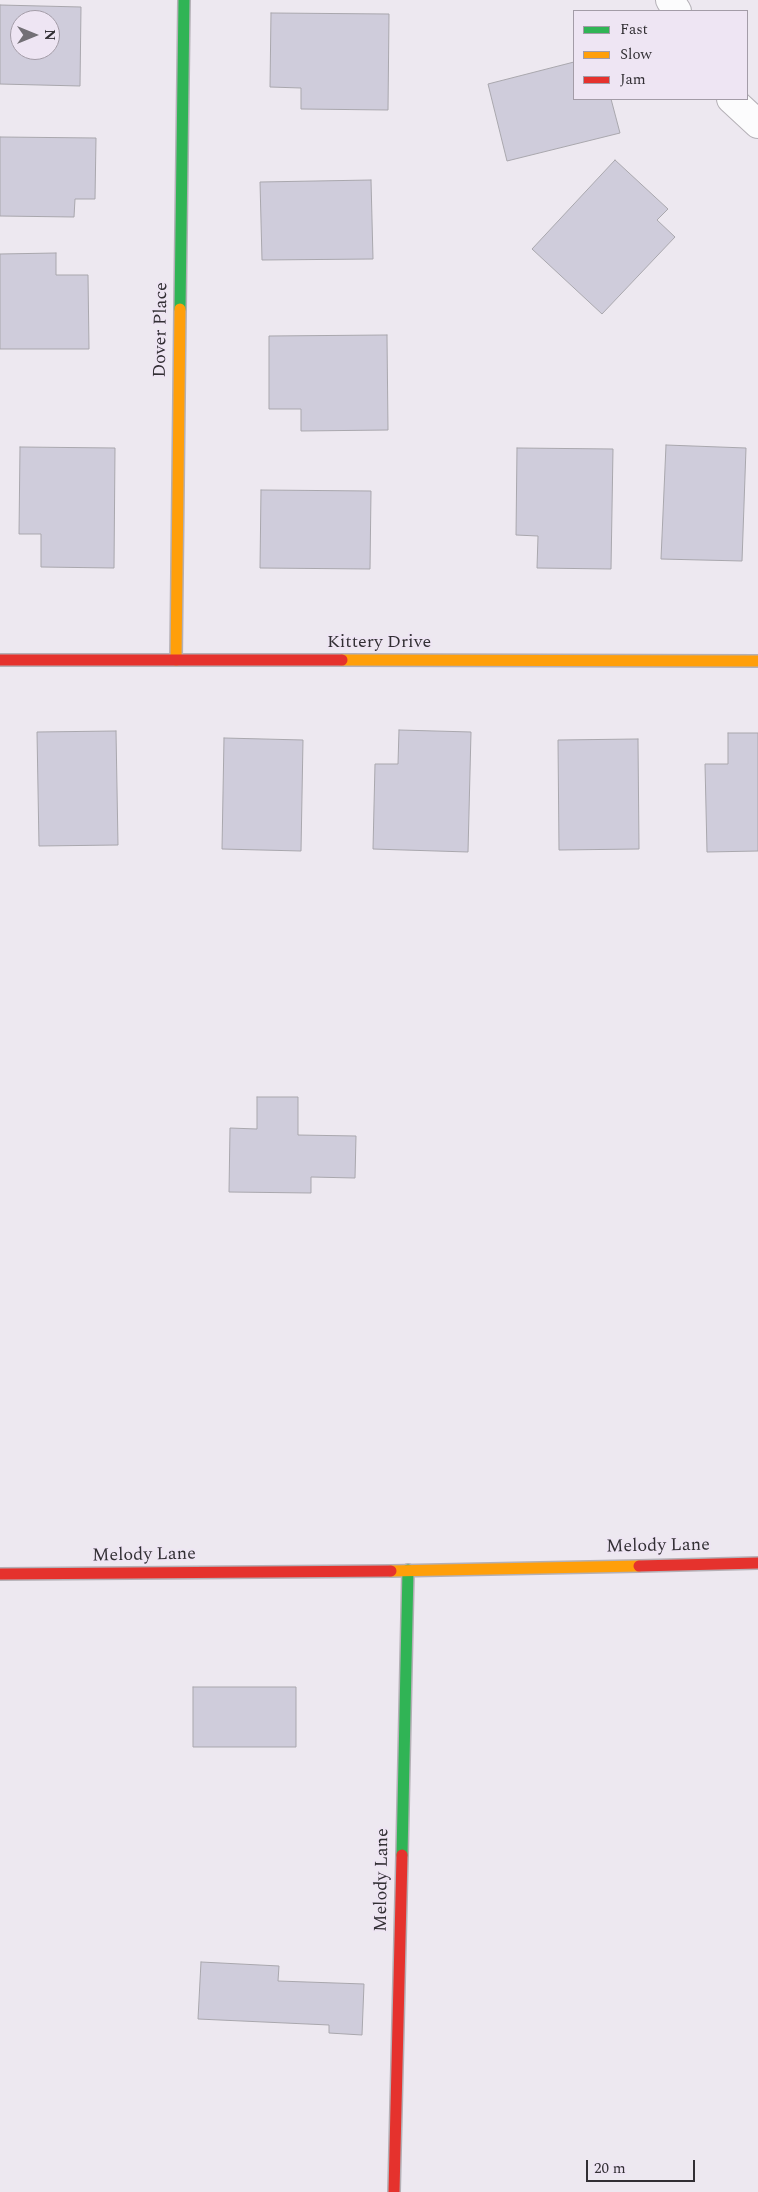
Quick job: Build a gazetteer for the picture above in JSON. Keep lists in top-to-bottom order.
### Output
{
  "streets": {
    "street": ["Dover Place", "Kittery Drive", "Melody Lane"]
  },
  "crossings": [
    ["Dover Place", "Kittery Drive"]
  ],
  "legend": ["Fast", "Slow", "Jam"],
  "scale_bar": "20 m",
  "north": "right"
}
